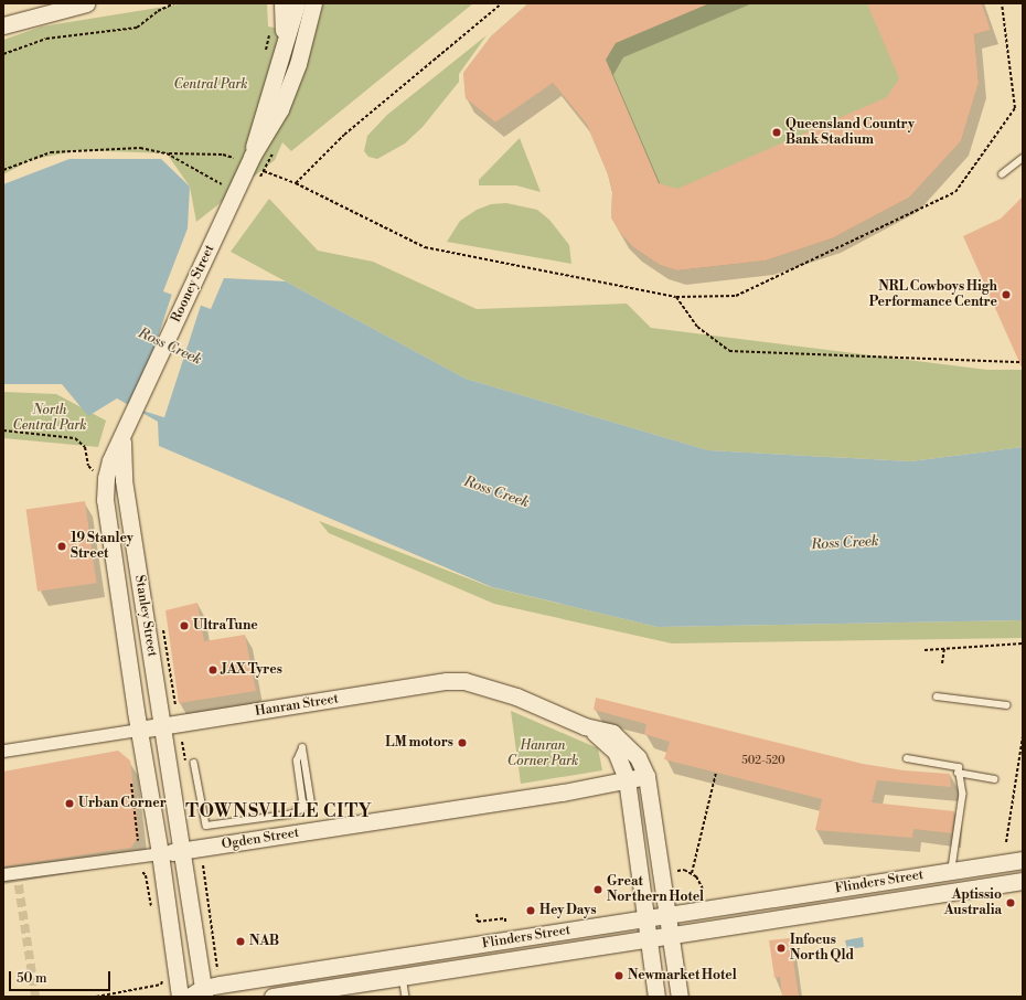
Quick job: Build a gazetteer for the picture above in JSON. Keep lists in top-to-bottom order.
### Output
{
  "streets": {
    "main road": [
      "Rooney Street",
      "Stanley Street",
      "Hanran Street",
      "Ogden Street",
      "Flinders Street"
    ]
  },
  "crossings": [
    ["Rooney Street", "Stanley Street"],
    ["Stanley Street", "Hanran Street"],
    ["Stanley Street", "Ogden Street"],
    ["Stanley Street", "Flinders Street"],
    ["Hanran Street", "Ogden Street"],
    ["Hanran Street", "Flinders Street"]
  ],
  "districts": ["TOWNSVILLE CITY"],
  "water": ["Ross Creek"],
  "parks": ["Central Park", "North Central Park", "Hanran Corner Park"],
  "places": [
    "Queensland Country Bank Stadium",
    "NRL Cowboys High Performance Centre",
    "19 Stanley Street",
    "UltraTune",
    "JAX Tyres",
    "LM motors",
    "Urban Corner",
    "Great Northern Hotel",
    "Aptissio Australia",
    "Hey Days",
    "NAB",
    "Infocus North Qld",
    "Newmarket Hotel"
  ],
  "house_numbers": ["502-520"],
  "scale_bar": "50 m"
}
